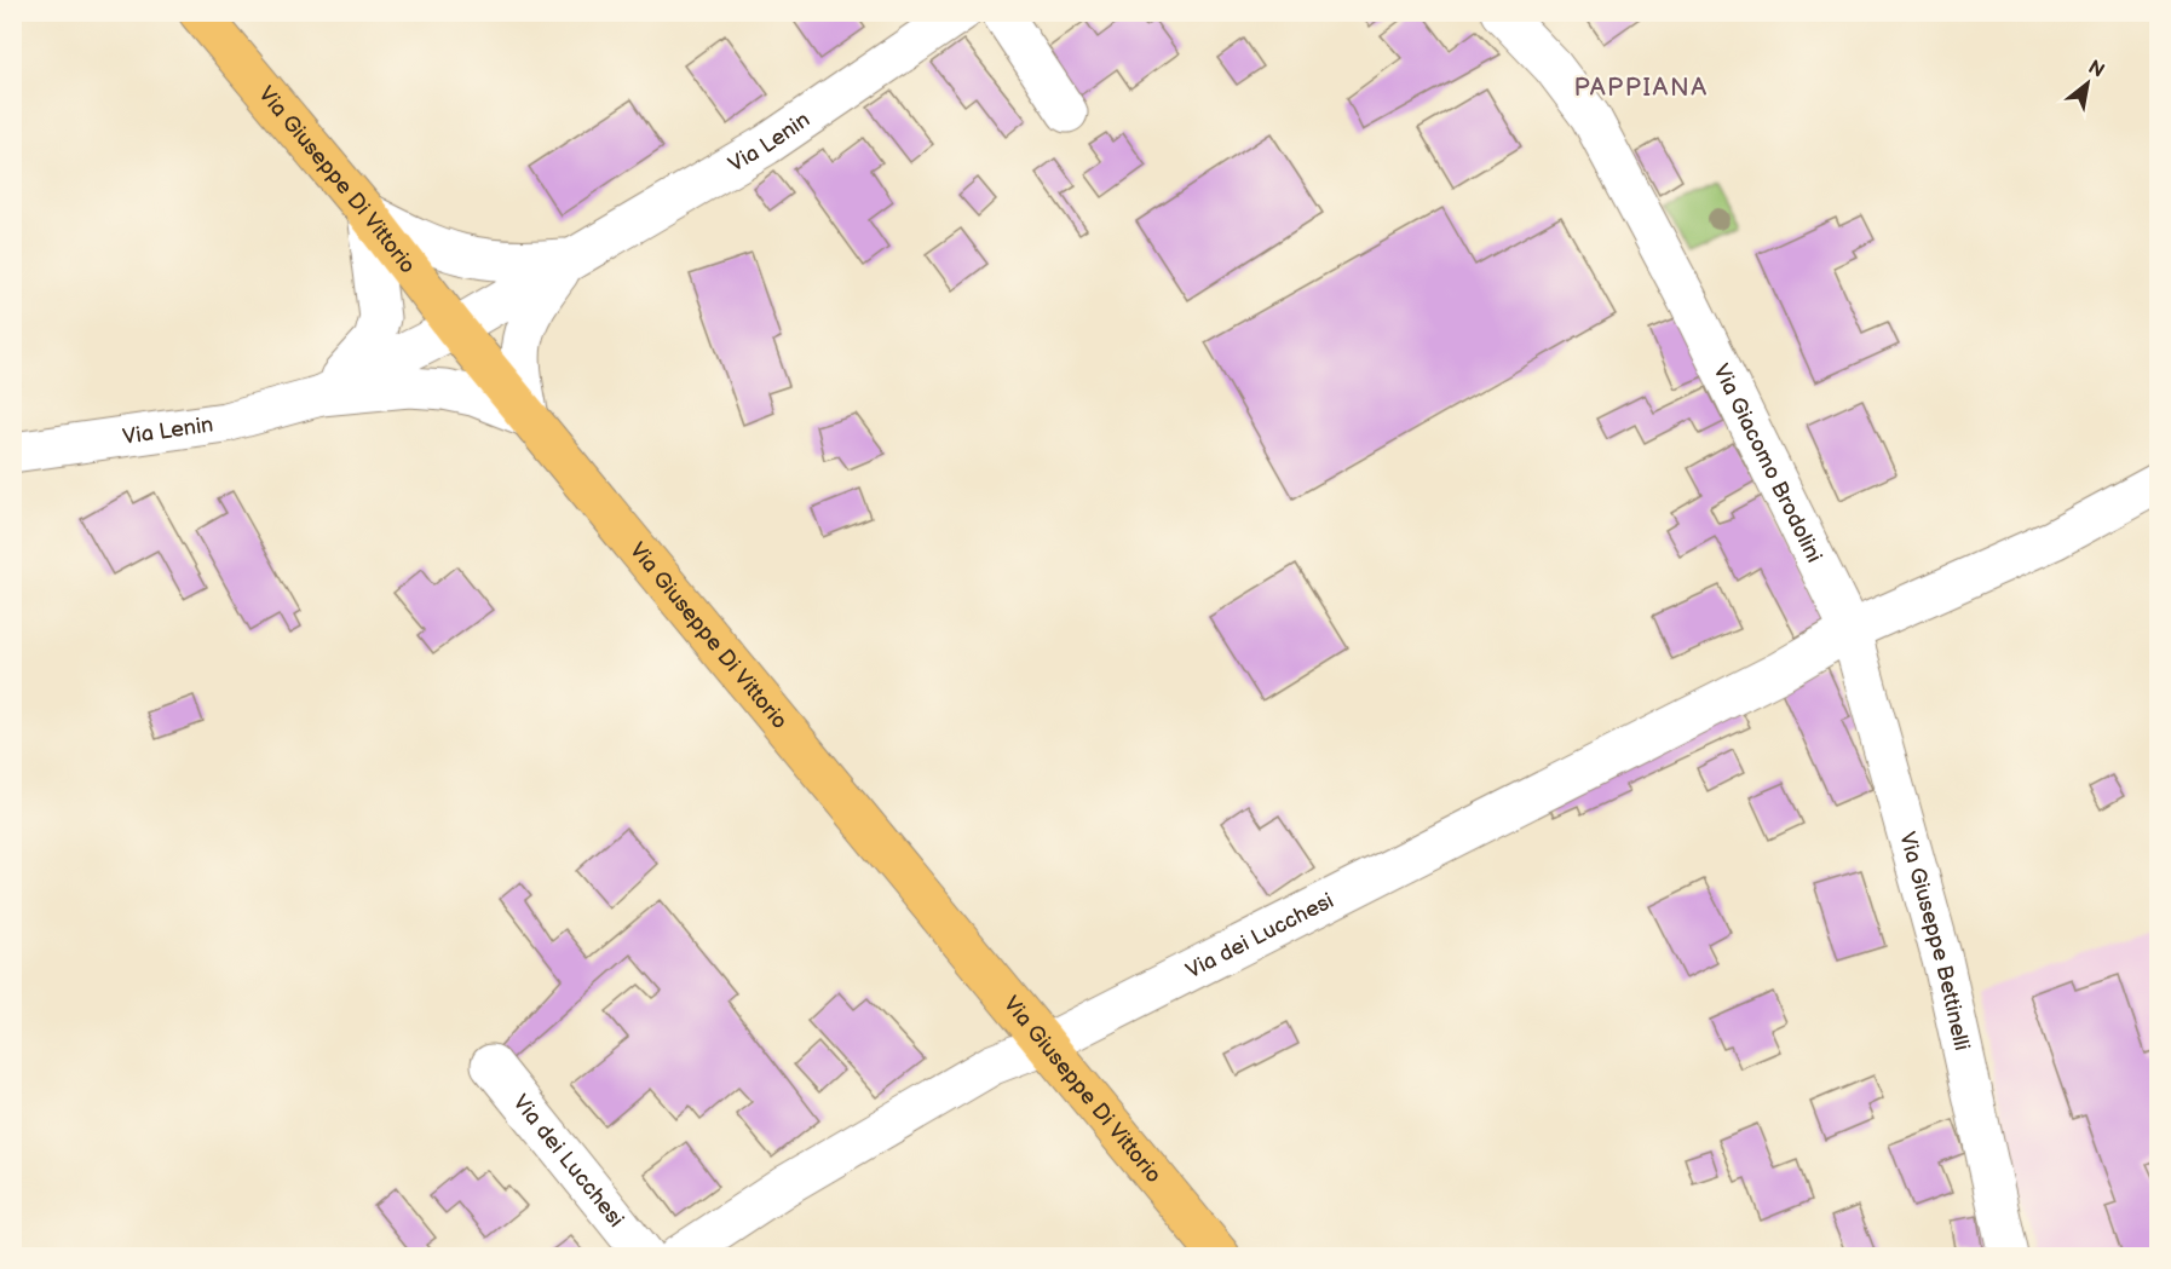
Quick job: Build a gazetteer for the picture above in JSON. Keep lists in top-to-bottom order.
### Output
{
  "streets": {
    "main road": ["Via Giuseppe Di Vittorio"],
    "street": [
      "Via Lenin",
      "Via Giacomo Brodolini",
      "Via dei Lucchesi",
      "Via Giuseppe Bettinelli"
    ]
  },
  "crossings": [
    ["Via Lenin", "Via Giuseppe Di Vittorio"],
    ["Via Giuseppe Di Vittorio", "Via dei Lucchesi"],
    ["Via Giacomo Brodolini", "Via dei Lucchesi"],
    ["Via Giacomo Brodolini", "Via Giuseppe Bettinelli"],
    ["Via dei Lucchesi", "Via Giuseppe Bettinelli"]
  ],
  "districts": ["PAPPIANA"],
  "north": "top right"
}
